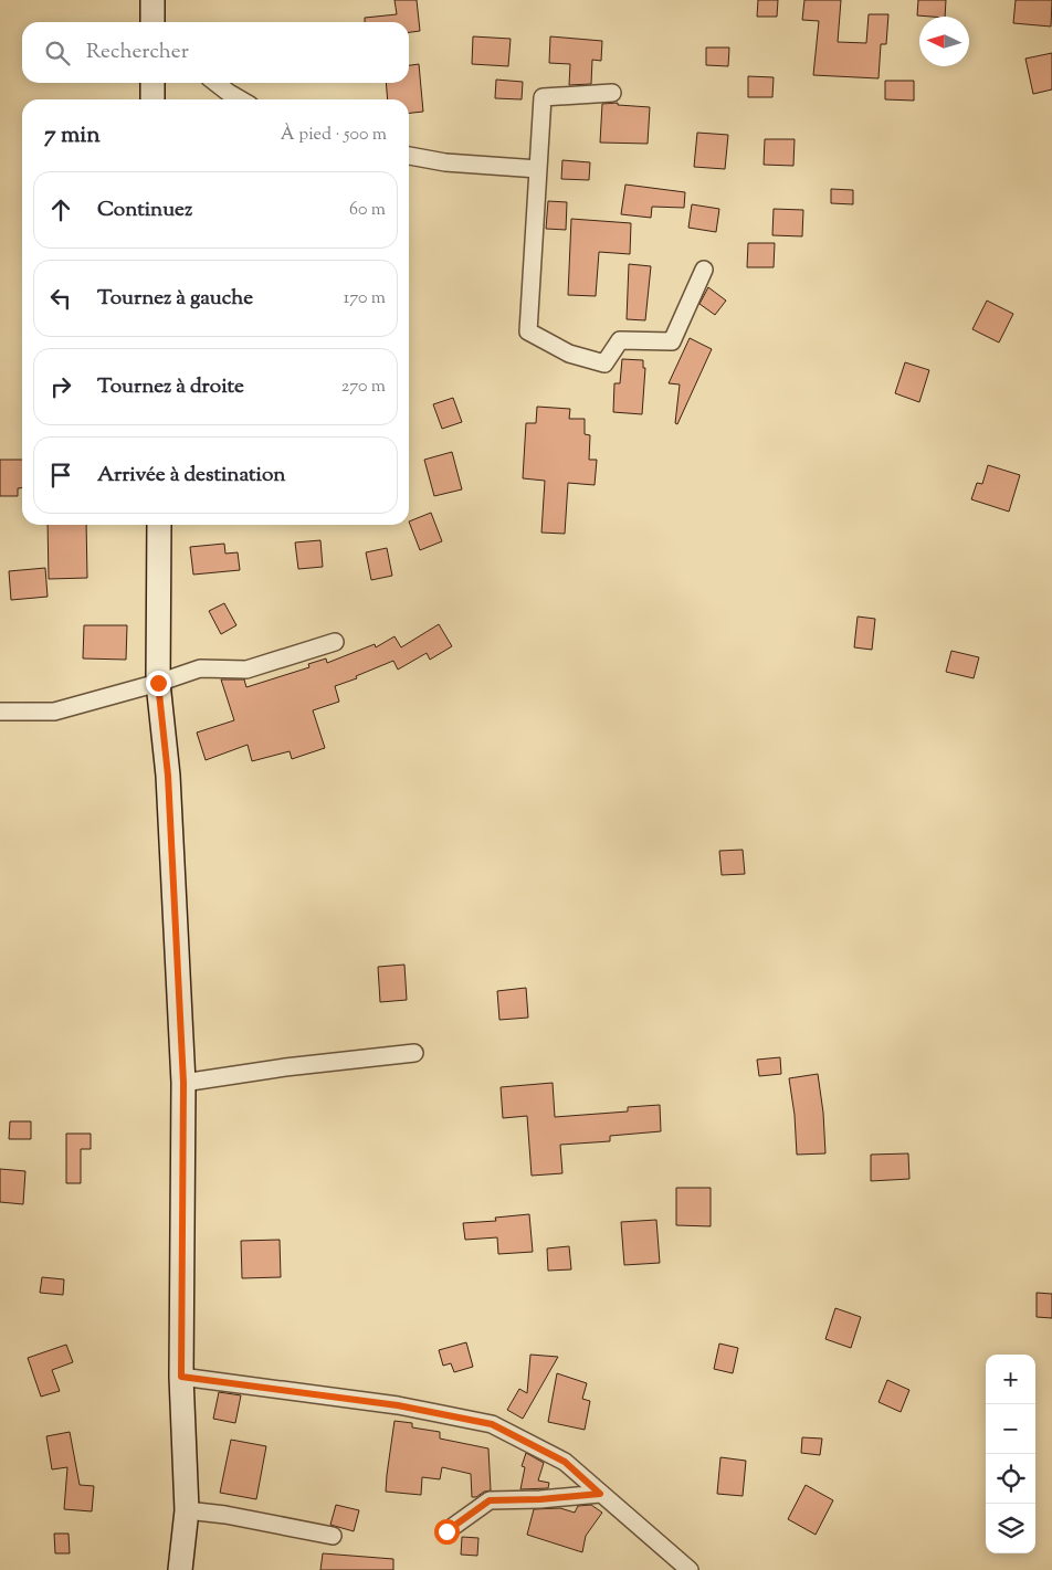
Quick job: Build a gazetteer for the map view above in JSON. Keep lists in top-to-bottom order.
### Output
{
  "north": "left",
  "page": {
    "search": "Rechercher",
    "heading": ["7 min", "À pied · 500 m"],
    "list": [
      ["Continuez", "60 m"],
      ["Tournez à gauche", "170 m"],
      ["Tournez à droite", "270 m"],
      "Arrivée à destination"
    ],
    "map_buttons": ["+", "−"]
  }
}
